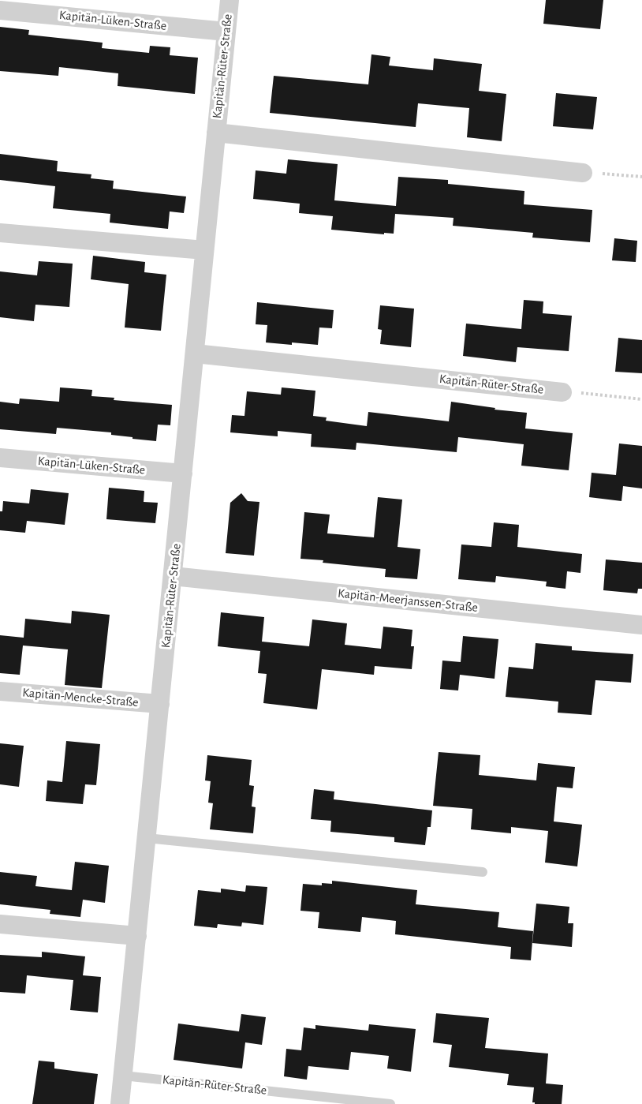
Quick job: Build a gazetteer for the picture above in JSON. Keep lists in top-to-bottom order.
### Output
{
  "streets": {
    "street": [
      "Kapitän-Lüken-Straße",
      "Kapitän-Rüter-Straße",
      "Kapitän-Meerjanssen-Straße",
      "Kapitän-Mencke-Straße"
    ]
  },
  "crossings": [
    ["Kapitän-Lüken-Straße", "Kapitän-Rüter-Straße"],
    ["Kapitän-Rüter-Straße", "Kapitän-Meerjanssen-Straße"],
    ["Kapitän-Rüter-Straße", "Kapitän-Mencke-Straße"]
  ]
}
